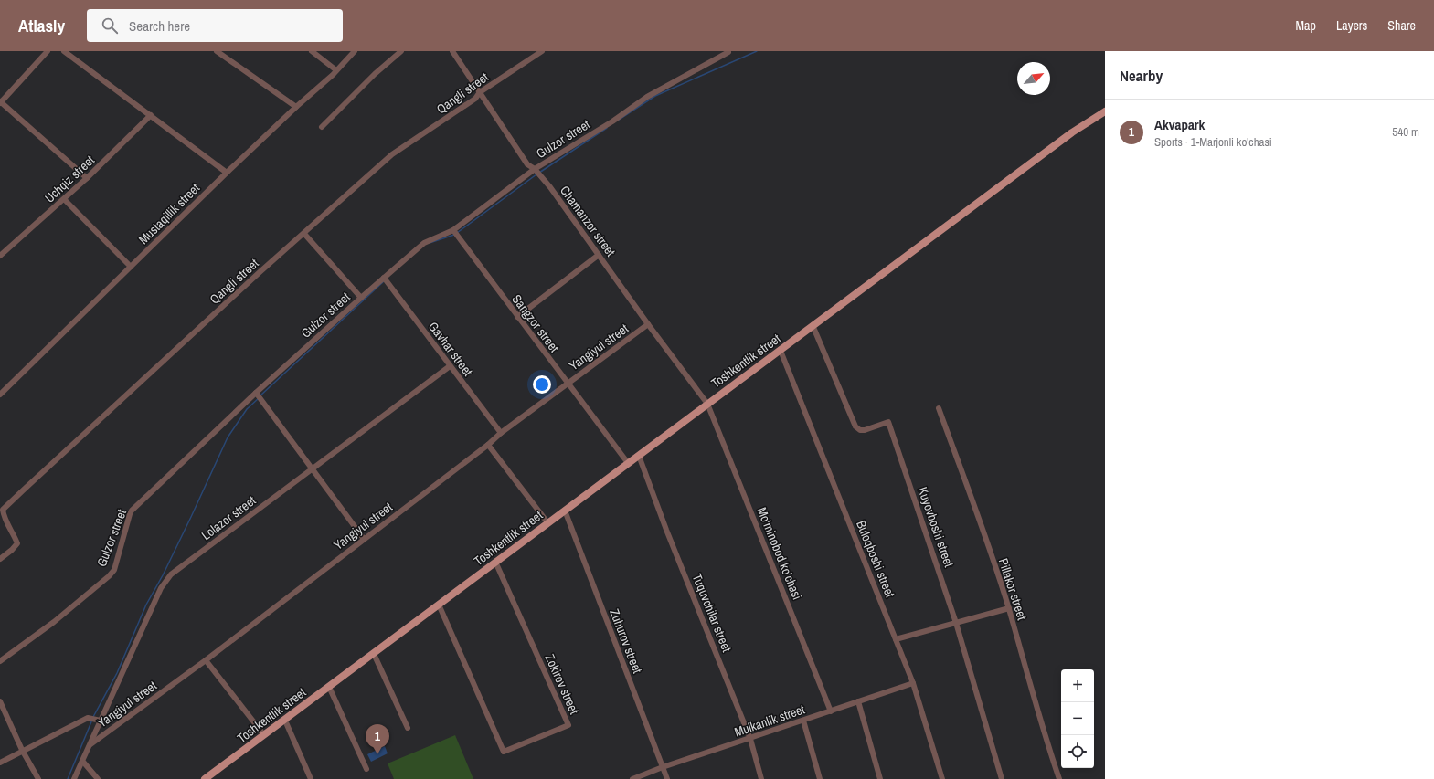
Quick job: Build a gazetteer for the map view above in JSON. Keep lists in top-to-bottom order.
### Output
{
  "streets": {
    "main road": ["Toshkentlik street"],
    "street": [
      "Qangli street",
      "Gulzor street",
      "Uchqiz street",
      "Mustaqillik street",
      "Chamanzor street",
      "Sangzor street",
      "Yangiyul street",
      "Gavhar street",
      "Lolazor street",
      "Kuyovboshi street",
      "Mo'minobod ko'chasi",
      "Buloqboshi street",
      "Pillakor street",
      "Tuquvchilar street",
      "Zuhurov street",
      "Zokirov street",
      "Mulkanlik street"
    ]
  },
  "crossings": [
    ["Qangli street", "Chamanzor street"],
    ["Gulzor street", "Chamanzor street"],
    ["Gulzor street", "Sangzor street"],
    ["Gulzor street", "Gavhar street"],
    ["Chamanzor street", "Yangiyul street"],
    ["Chamanzor street", "Toshkentlik street"],
    ["Chamanzor street", "Mo'minobod ko'chasi"],
    ["Sangzor street", "Yangiyul street"],
    ["Sangzor street", "Toshkentlik street"],
    ["Yangiyul street", "Gavhar street"],
    ["Yangiyul street", "Lolazor street"],
    ["Gavhar street", "Lolazor street"],
    ["Toshkentlik street", "Kuyovboshi street"],
    ["Toshkentlik street", "Mo'minobod ko'chasi"],
    ["Toshkentlik street", "Buloqboshi street"],
    ["Toshkentlik street", "Tuquvchilar street"],
    ["Toshkentlik street", "Zuhurov street"],
    ["Toshkentlik street", "Zokirov street"],
    ["Mo'minobod ko'chasi", "Mulkanlik street"],
    ["Buloqboshi street", "Mulkanlik street"],
    ["Tuquvchilar street", "Mulkanlik street"],
    ["Zuhurov street", "Mulkanlik street"]
  ],
  "north": "top right",
  "page": {
    "header": "Atlasly",
    "search": "Search here",
    "nav": ["Map", "Layers", "Share"],
    "heading": "Nearby",
    "list": [
      {
        "mark": "1",
        "name": "Akvapark",
        "note": "Sports · 1-Marjonli ko'chasi",
        "value": "540 m"
      }
    ],
    "map_buttons": ["+", "−"],
    "pins": "1"
  }
}
